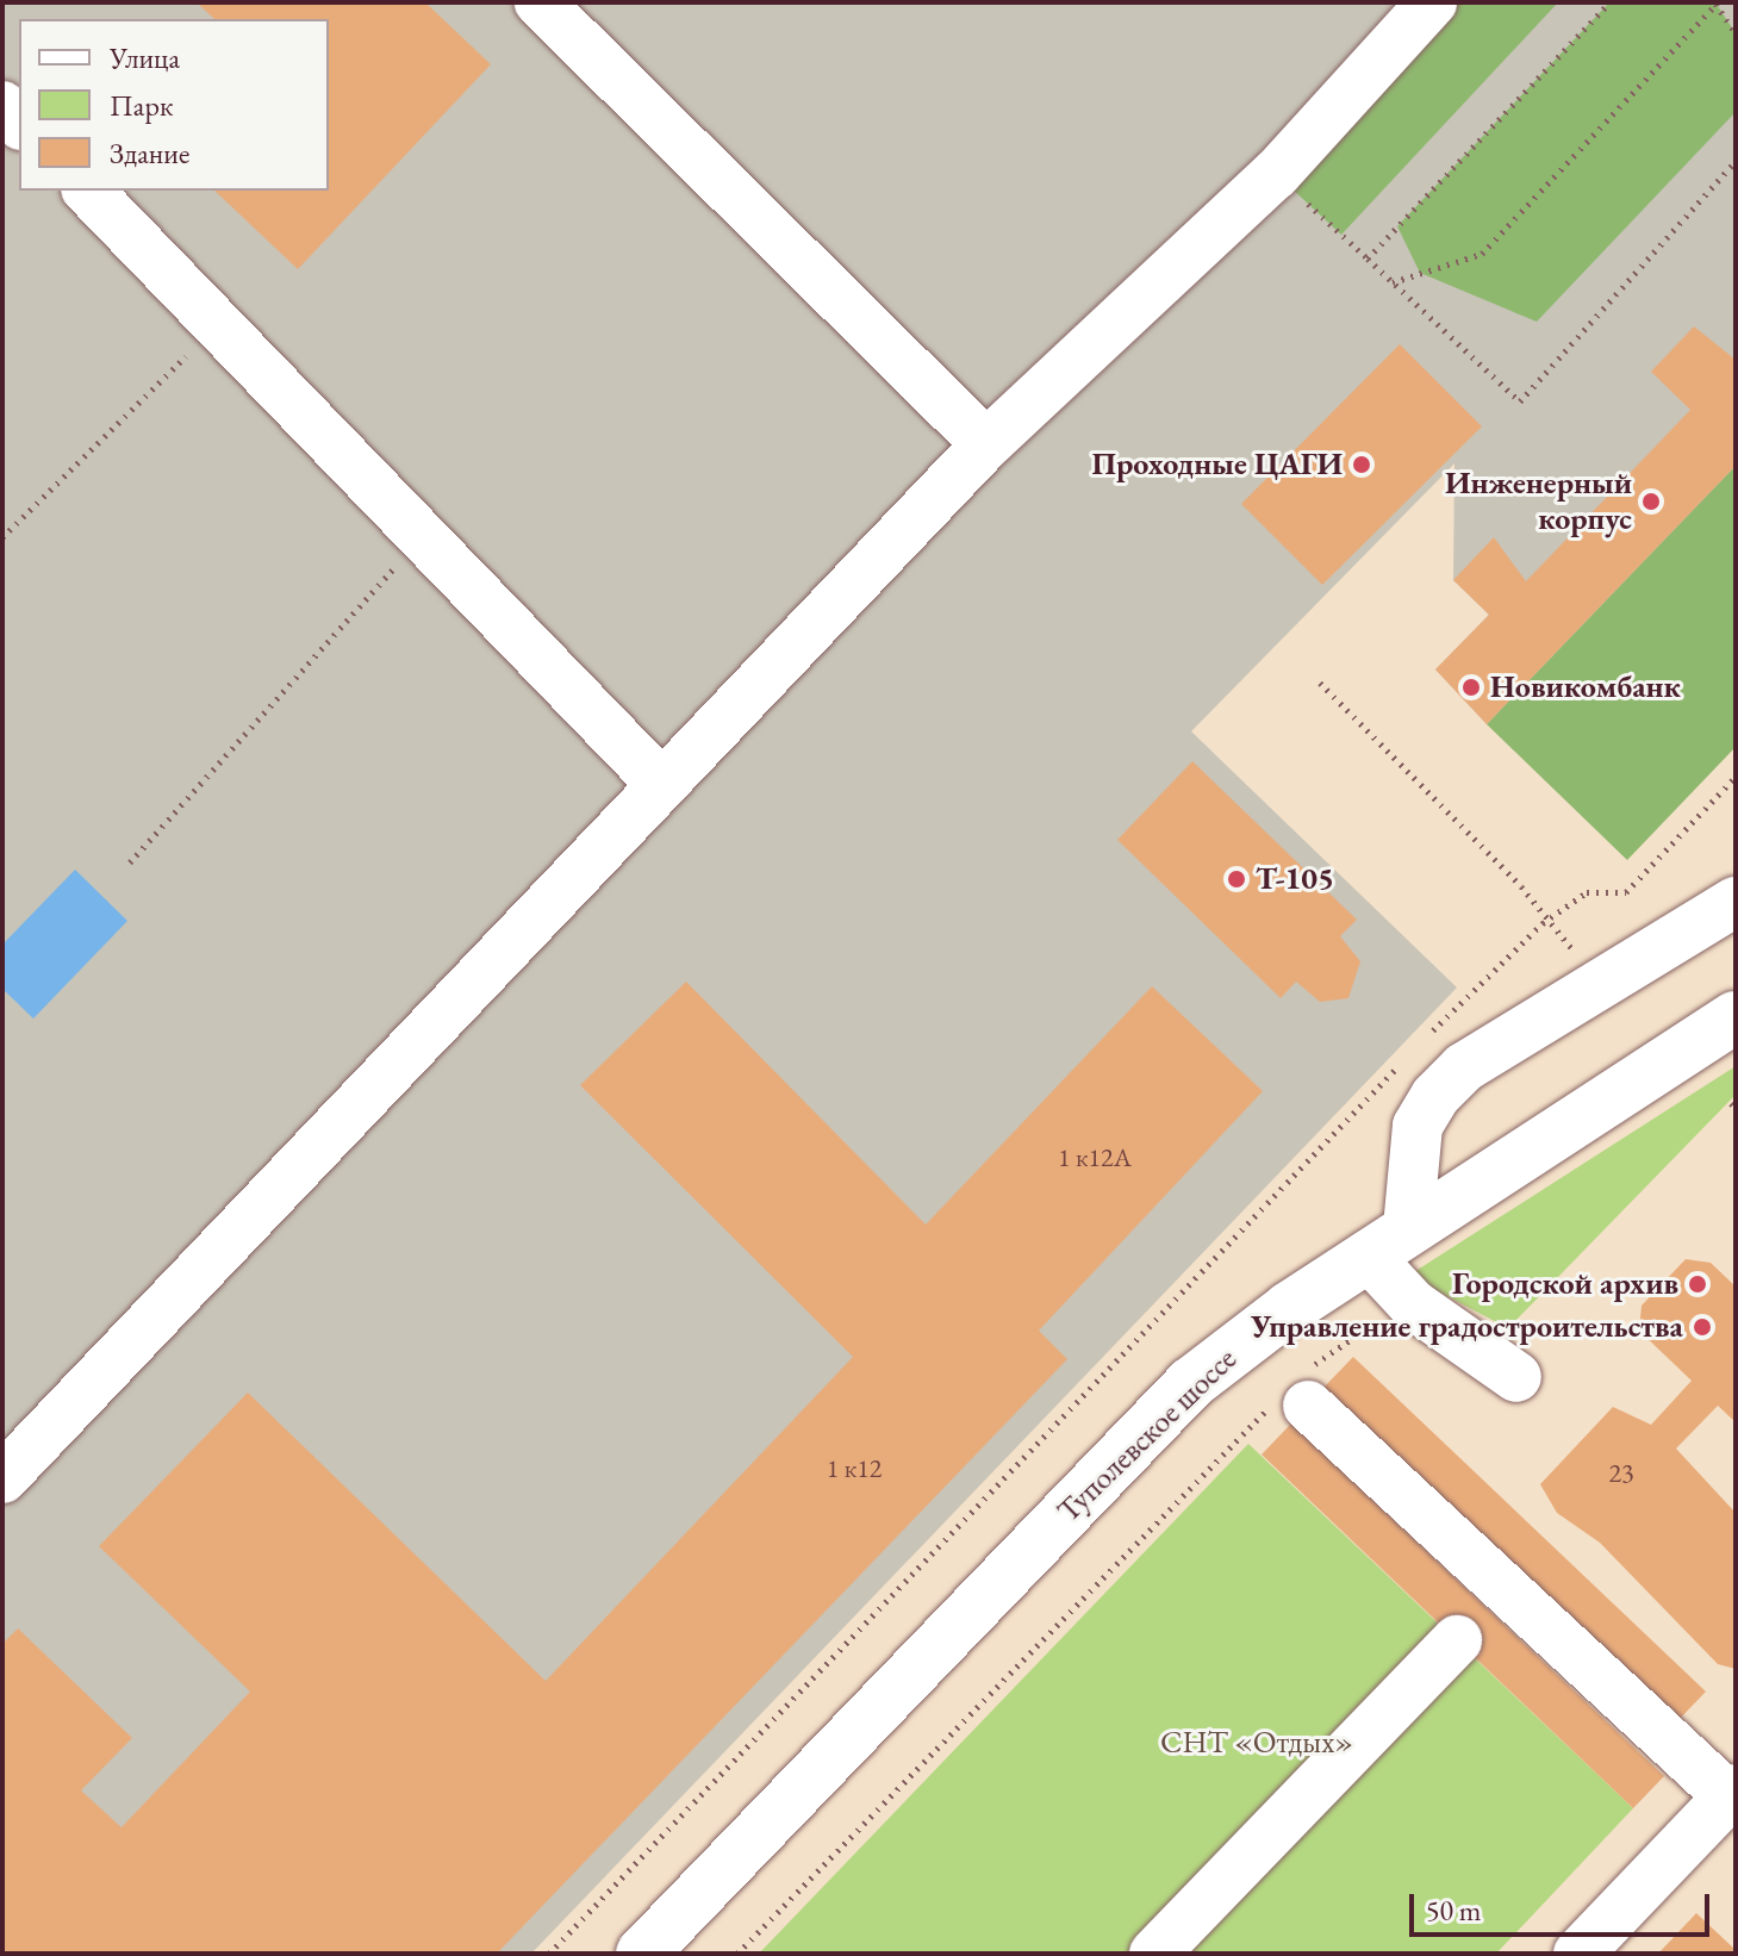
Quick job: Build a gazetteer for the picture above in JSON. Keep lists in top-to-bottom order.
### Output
{
  "streets": {
    "main road": ["Туполевское шоссе"]
  },
  "parks": ["СНТ «Отдых»"],
  "places": [
    "Проходные ЦАГИ",
    "Инженерный корпус",
    "Новикомбанк",
    "Т-105",
    "Городской архив",
    "Управление градостроительства"
  ],
  "house_numbers": ["1 к12А", "1 к12", "23"],
  "legend": ["Улица", "Парк", "Здание"],
  "scale_bar": "50 m"
}
